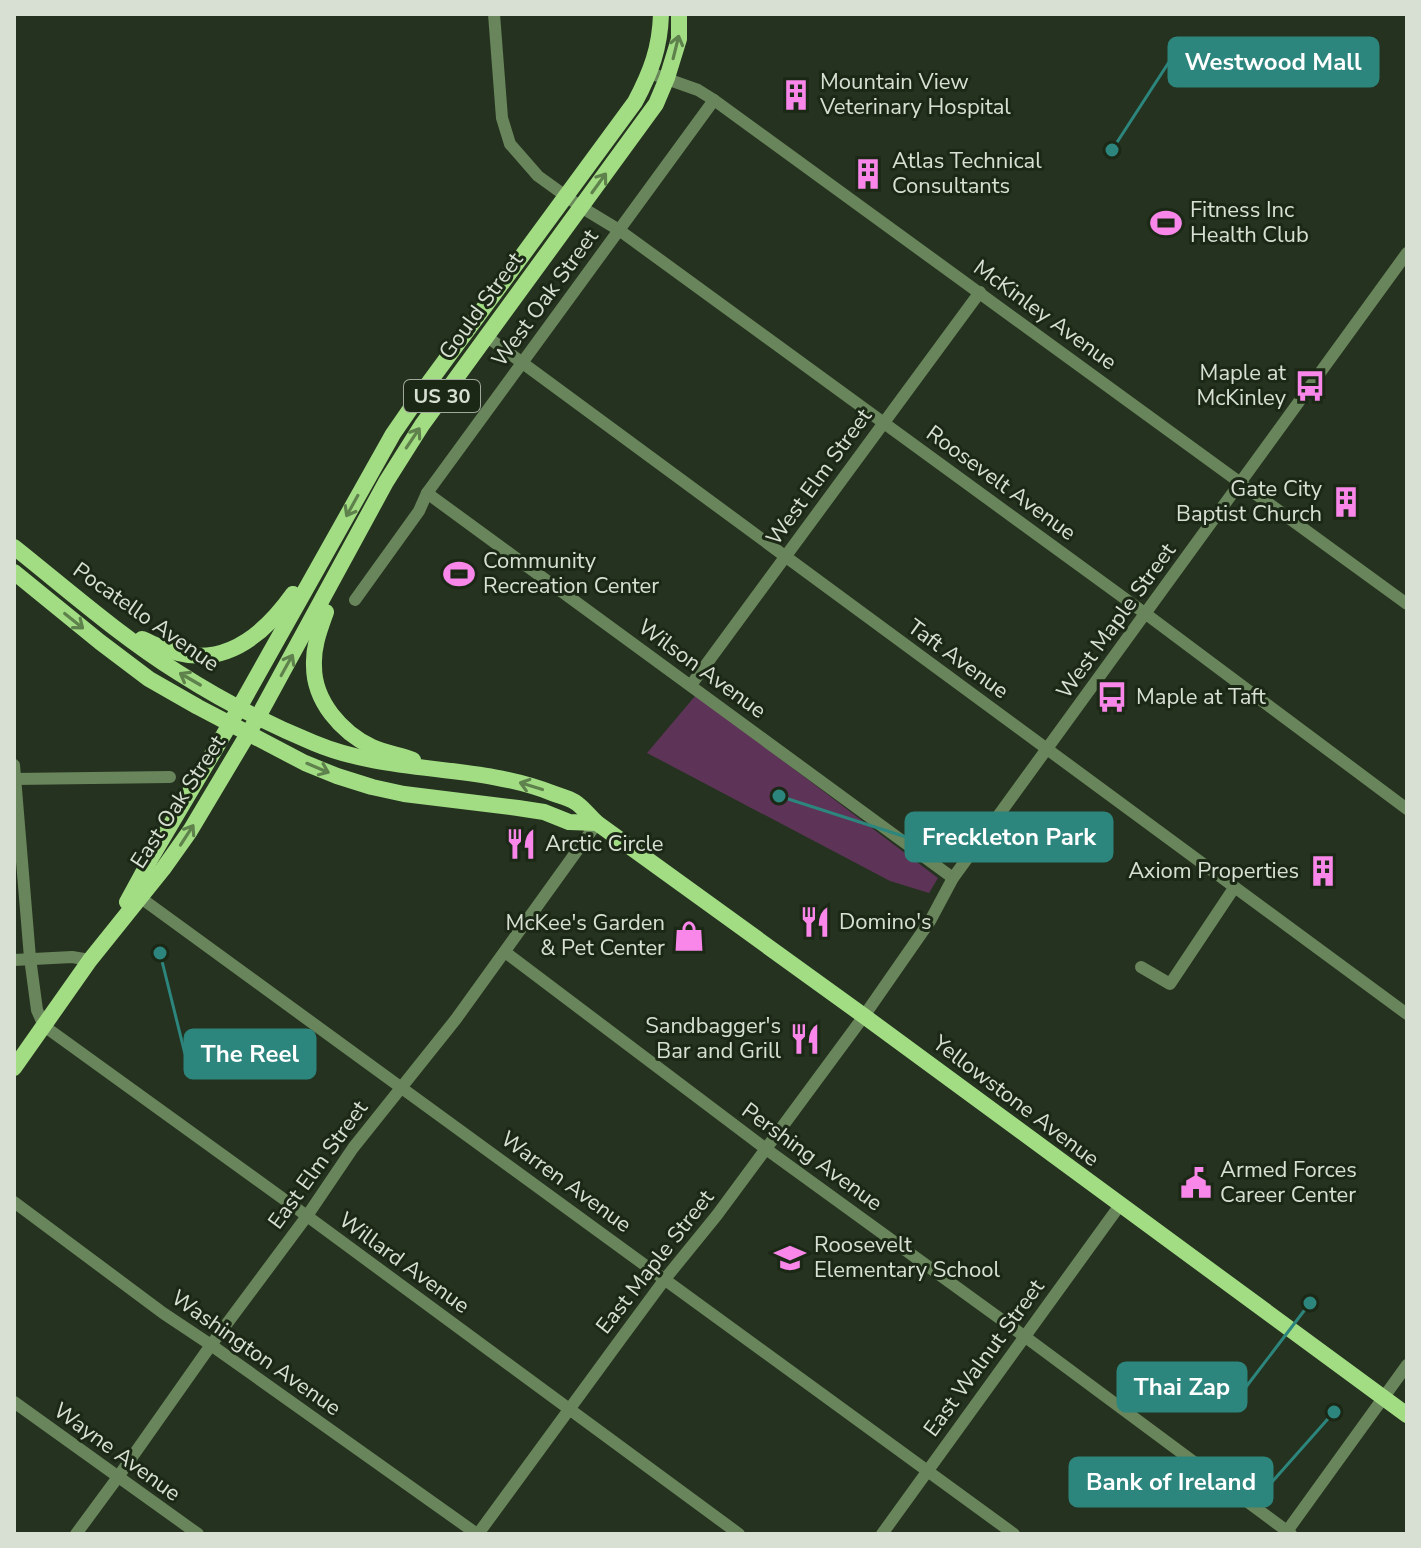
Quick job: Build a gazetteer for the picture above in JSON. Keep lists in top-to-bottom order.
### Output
{
  "streets": {
    "main road": [
      "Gould Street",
      "US 30",
      "Pocatello Avenue",
      "East Oak Street",
      "Yellowstone Avenue"
    ],
    "street": [
      "West Oak Street",
      "McKinley Avenue",
      "West Elm Street",
      "Roosevelt Avenue",
      "West Maple Street",
      "Taft Avenue",
      "Wilson Avenue",
      "Pershing Avenue",
      "East Elm Street",
      "Warren Avenue",
      "East Maple Street",
      "Willard Avenue",
      "Washington Avenue",
      "East Walnut Street",
      "Wayne Avenue"
    ]
  },
  "crossings": [
    ["West Oak Street", "McKinley Avenue"],
    ["West Oak Street", "Roosevelt Avenue"],
    ["West Oak Street", "Taft Avenue"],
    ["West Oak Street", "Wilson Avenue"],
    ["Gould Street", "McKinley Avenue"],
    ["Gould Street", "US 30"],
    ["Gould Street", "Roosevelt Avenue"],
    ["Gould Street", "Pocatello Avenue"],
    ["Gould Street", "Taft Avenue"],
    ["Gould Street", "East Oak Street"],
    ["Gould Street", "Yellowstone Avenue"],
    ["McKinley Avenue", "US 30"],
    ["McKinley Avenue", "West Elm Street"],
    ["McKinley Avenue", "West Maple Street"],
    ["US 30", "Pocatello Avenue"],
    ["West Elm Street", "Roosevelt Avenue"],
    ["West Elm Street", "Taft Avenue"],
    ["West Elm Street", "Wilson Avenue"],
    ["Roosevelt Avenue", "West Maple Street"],
    ["Pocatello Avenue", "East Oak Street"],
    ["Pocatello Avenue", "Yellowstone Avenue"],
    ["West Maple Street", "Taft Avenue"],
    ["West Maple Street", "Wilson Avenue"],
    ["West Maple Street", "Yellowstone Avenue"],
    ["West Maple Street", "East Maple Street"],
    ["East Oak Street", "Yellowstone Avenue"],
    ["East Oak Street", "Warren Avenue"],
    ["East Oak Street", "Willard Avenue"],
    ["Yellowstone Avenue", "East Elm Street"],
    ["Yellowstone Avenue", "East Maple Street"],
    ["Yellowstone Avenue", "East Walnut Street"],
    ["Pershing Avenue", "East Elm Street"],
    ["Pershing Avenue", "East Maple Street"],
    ["Pershing Avenue", "East Walnut Street"],
    ["East Elm Street", "Warren Avenue"],
    ["East Elm Street", "Willard Avenue"],
    ["East Elm Street", "Washington Avenue"],
    ["East Elm Street", "Wayne Avenue"],
    ["Warren Avenue", "East Maple Street"],
    ["Warren Avenue", "East Walnut Street"],
    ["East Maple Street", "Willard Avenue"],
    ["East Maple Street", "Washington Avenue"]
  ],
  "places": {
    "building": [
      "Mountain View Veterinary Hospital",
      "Atlas Technical Consultants",
      "Gate City Baptist Church",
      "Axiom Properties"
    ],
    "other": [
      "Westwood Mall",
      "Freckleton Park",
      "The Reel",
      "Thai Zap",
      "Bank of Ireland"
    ],
    "sports": ["Fitness Inc Health Club", "Community Recreation Center"],
    "bus stop": ["Maple at McKinley", "Maple at Taft"],
    "restaurant": ["Arctic Circle", "Domino's", "Sandbagger's Bar and Grill"],
    "shop": ["McKee's Garden & Pet Center"],
    "public building": ["Armed Forces Career Center"],
    "school or university": ["Roosevelt Elementary School"]
  }
}
